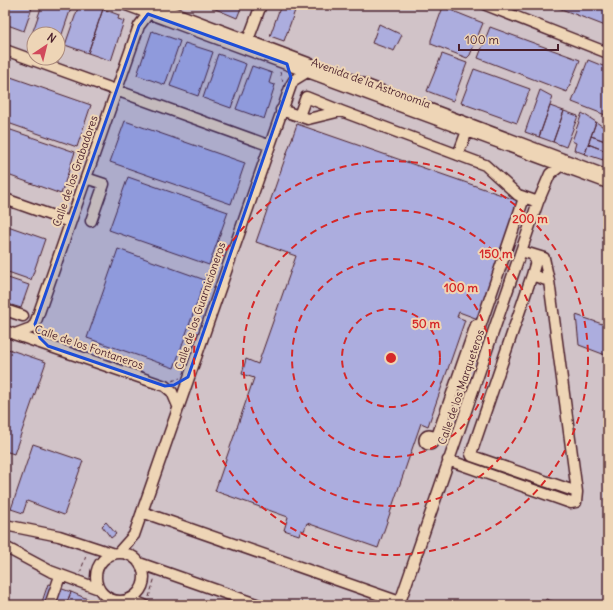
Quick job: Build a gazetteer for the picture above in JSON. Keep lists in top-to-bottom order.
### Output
{
  "streets": {
    "street": [
      "Avenida de la Astronomía",
      "Calle de los Grabadores",
      "Calle de los Guarnicioneros",
      "Calle de los Fontaneros",
      "Calle de los Marqueteros"
    ]
  },
  "crossings": [
    ["Avenida de la Astronomía", "Calle de los Grabadores"],
    ["Avenida de la Astronomía", "Calle de los Guarnicioneros"],
    ["Avenida de la Astronomía", "Calle de los Marqueteros"]
  ],
  "scale_bar": "100 m",
  "north": "top right",
  "rings": [
    "200 m",
    "150 m",
    "100 m",
    "50 m"
  ]
}
